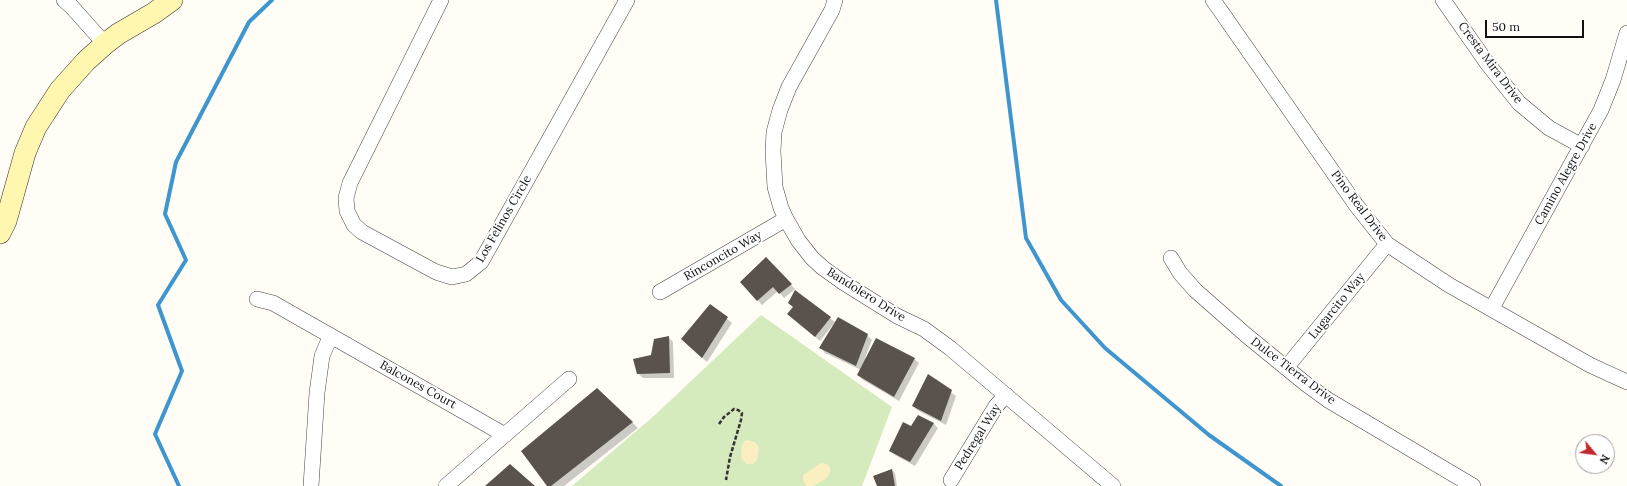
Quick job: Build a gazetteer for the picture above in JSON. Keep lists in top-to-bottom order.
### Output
{
  "streets": {
    "street": [
      "Cresta Mira Drive",
      "Camino Alegre Drive",
      "Pino Real Drive",
      "Los Felinos Circle",
      "Rinconcito Way",
      "Bandolero Drive",
      "Lugarcito Way",
      "Dulce Tierra Drive",
      "Balcones Court",
      "Pedregal Way"
    ]
  },
  "crossings": [
    ["Cresta Mira Drive", "Camino Alegre Drive"],
    ["Camino Alegre Drive", "Pino Real Drive"],
    ["Pino Real Drive", "Lugarcito Way"],
    ["Rinconcito Way", "Bandolero Drive"],
    ["Bandolero Drive", "Pedregal Way"],
    ["Lugarcito Way", "Dulce Tierra Drive"]
  ],
  "scale_bar": "50 m",
  "north": "bottom right"
}
